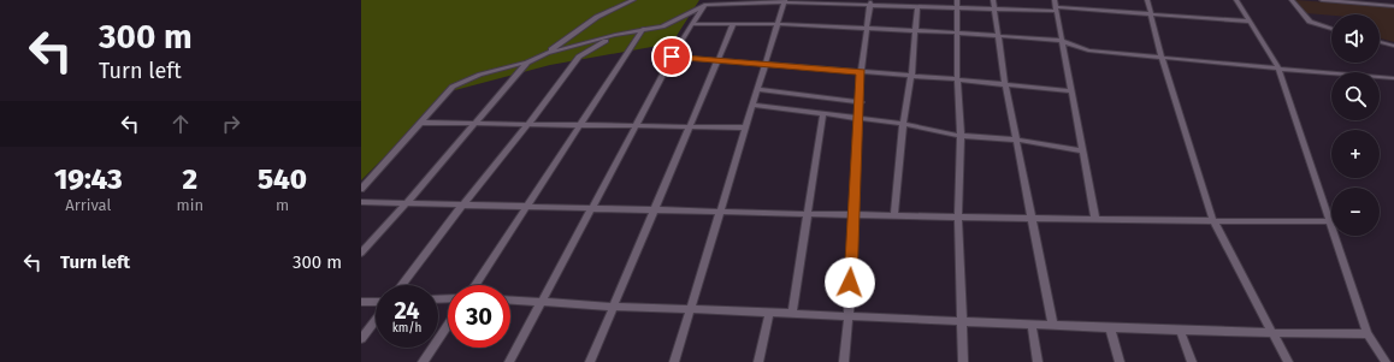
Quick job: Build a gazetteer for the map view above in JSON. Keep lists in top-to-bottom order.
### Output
{
  "page": {
    "turn": ["300 m", "Turn left"],
    "map_buttons": ["+", "−"],
    "eta": [
      "19:43",
      "Arrival",
      "2",
      "min",
      "540",
      "m"
    ],
    "list": [
      {
        "name": "Turn left",
        "value": "300 m"
      }
    ],
    "speed": "24 km/h",
    "limit": "30"
  }
}
